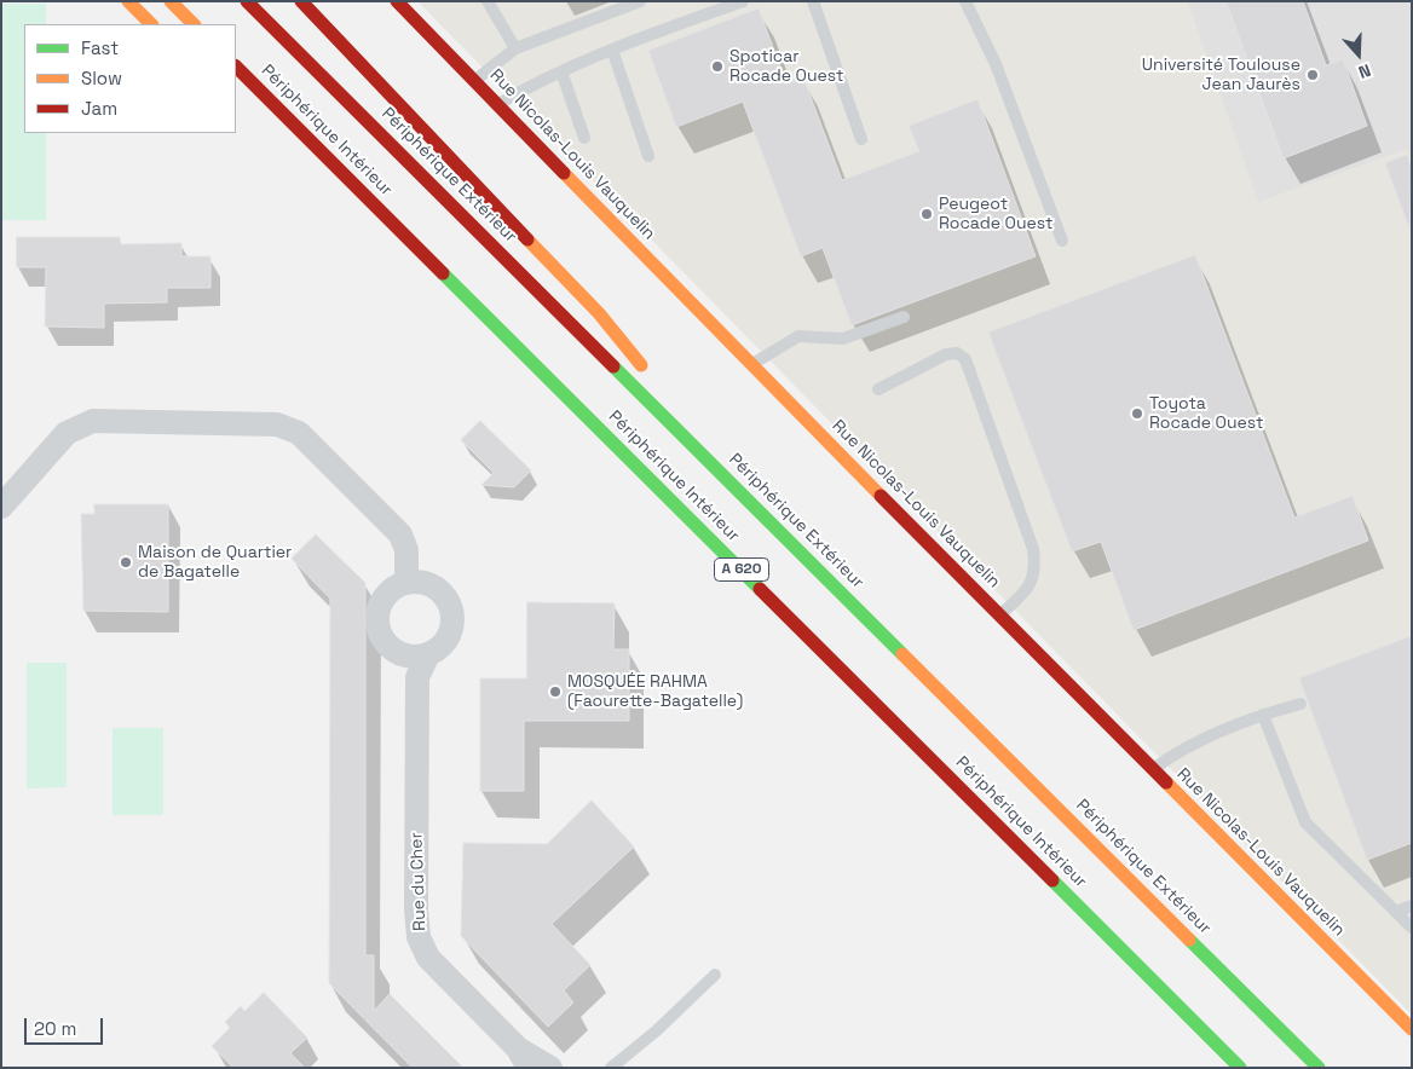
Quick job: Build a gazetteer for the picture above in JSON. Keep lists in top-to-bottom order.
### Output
{
  "streets": {
    "main road": [
      "Périphérique Intérieur",
      "Rue Nicolas-Louis Vauquelin",
      "Périphérique Extérieur",
      "A 620"
    ],
    "street": ["Rue du Cher"]
  },
  "places": [
    "Spoticar Rocade Ouest",
    "Université Toulouse Jean Jaurès",
    "Peugeot Rocade Ouest",
    "Toyota Rocade Ouest",
    "Maison de Quartier de Bagatelle",
    "MOSQUÉE RAHMA (Faourette-Bagatelle)"
  ],
  "legend": ["Fast", "Slow", "Jam"],
  "scale_bar": "20 m",
  "north": "bottom"
}
